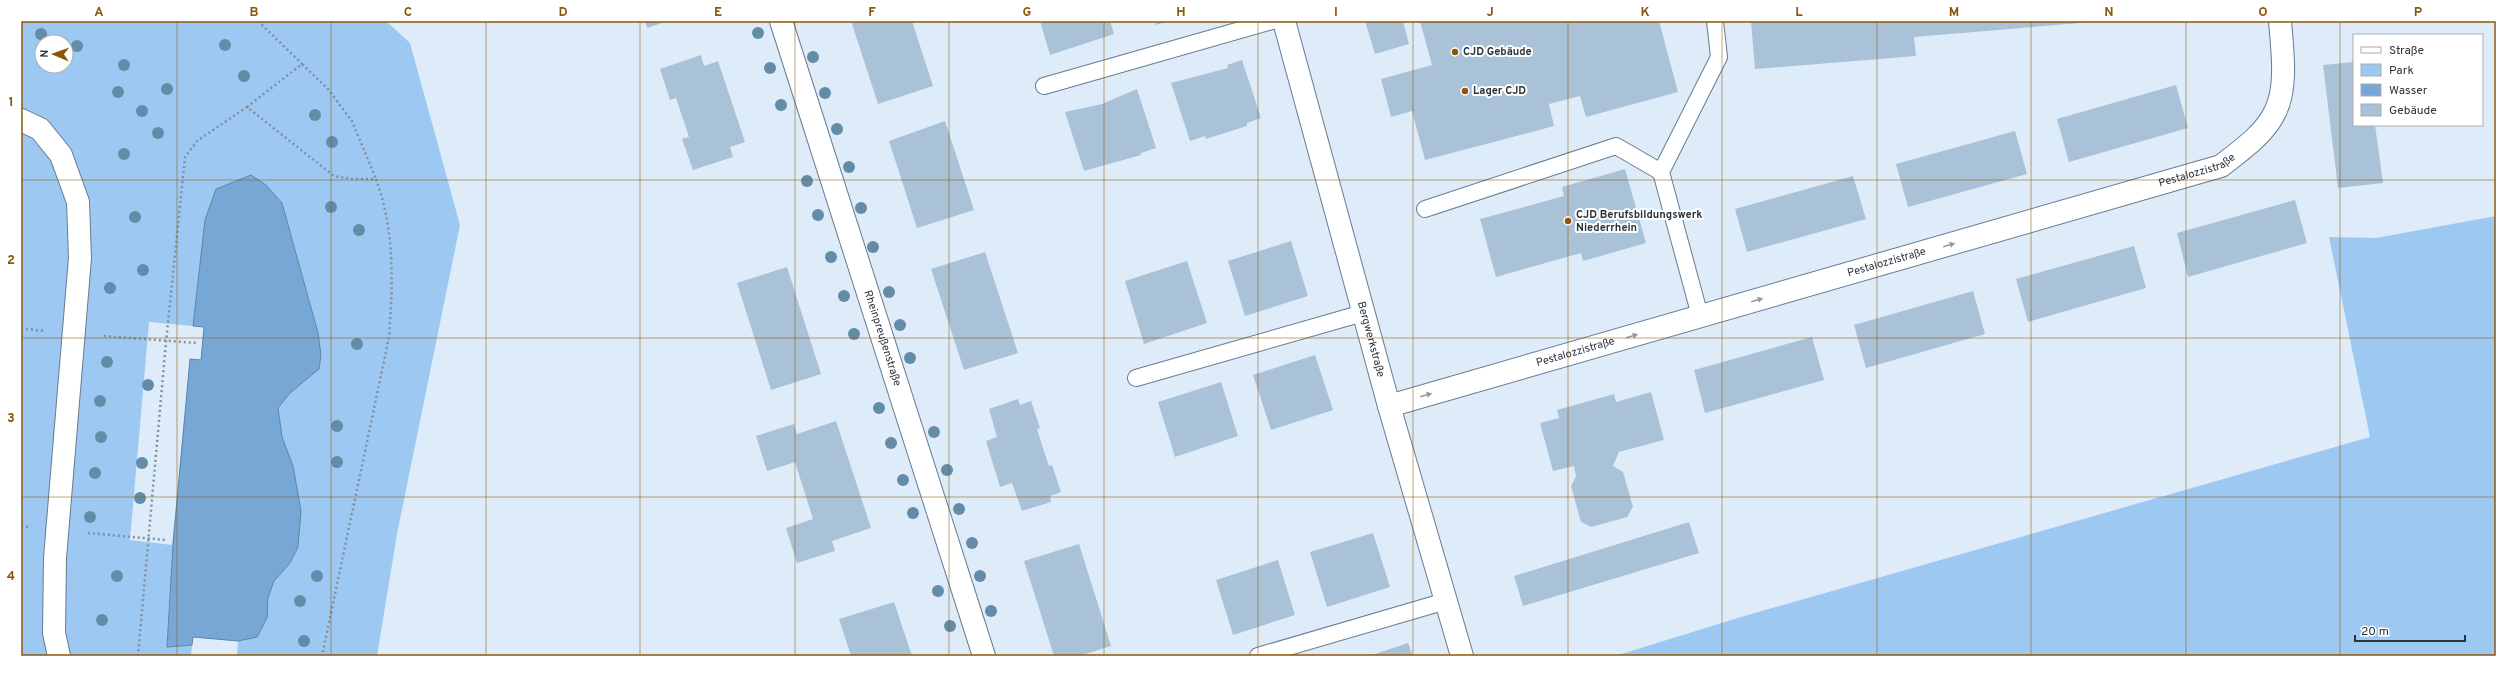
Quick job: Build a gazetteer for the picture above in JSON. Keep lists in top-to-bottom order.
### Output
{
  "streets": {
    "street": ["Pestalozzistraße", "Rheinpreußenstraße", "Bergwerkstraße"]
  },
  "crossings": [
    ["Pestalozzistraße", "Bergwerkstraße"]
  ],
  "one_way": ["Pestalozzistraße"],
  "places": ["CJD Gebäude", "Lager CJD", "CJD Berufsbildungswerk Niederrhein"],
  "legend": [
    "Straße",
    "Park",
    "Wasser",
    "Gebäude"
  ],
  "scale_bar": "20 m",
  "north": "left",
  "grid": {
    "columns": [
      "A",
      "B",
      "C",
      "D",
      "E",
      "F",
      "G",
      "H",
      "I",
      "J",
      "K",
      "L",
      "M",
      "N",
      "O",
      "P"
    ],
    "rows": [
      "1",
      "2",
      "3",
      "4"
    ]
  }
}
